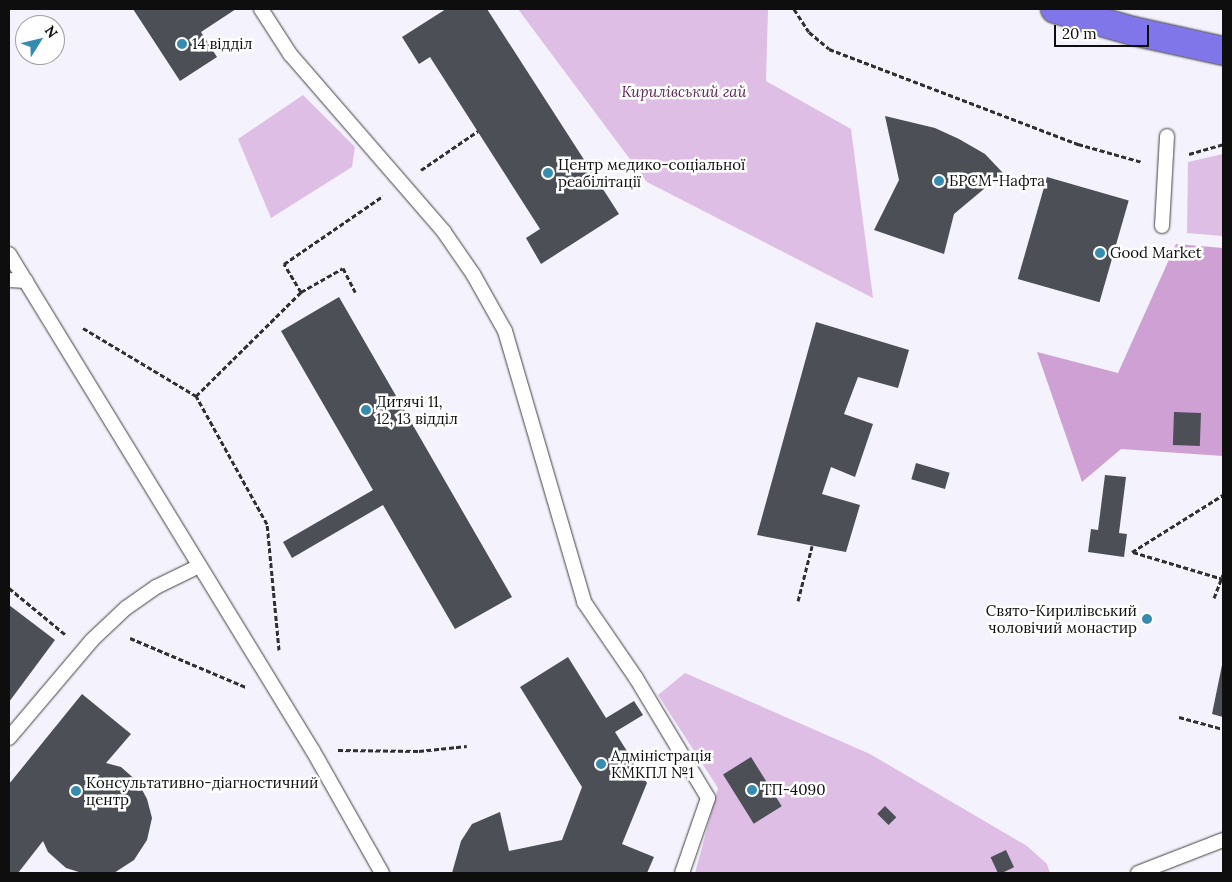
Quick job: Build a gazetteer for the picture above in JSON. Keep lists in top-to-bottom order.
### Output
{
  "parks": ["Кирилівський гай"],
  "places": [
    "14 відділ",
    "Центр медико-соціальної реабілітації",
    "БРСМ-Нафта",
    "Good Market",
    "Дитячі 11, 12, 13 відділ",
    "Свято-Кирилівський чоловічий монастир",
    "Адміністрація КМКПЛ №1",
    "ТП-4090",
    "Консультативно-діагностичний центр"
  ],
  "scale_bar": "20 m",
  "north": "top right"
}
